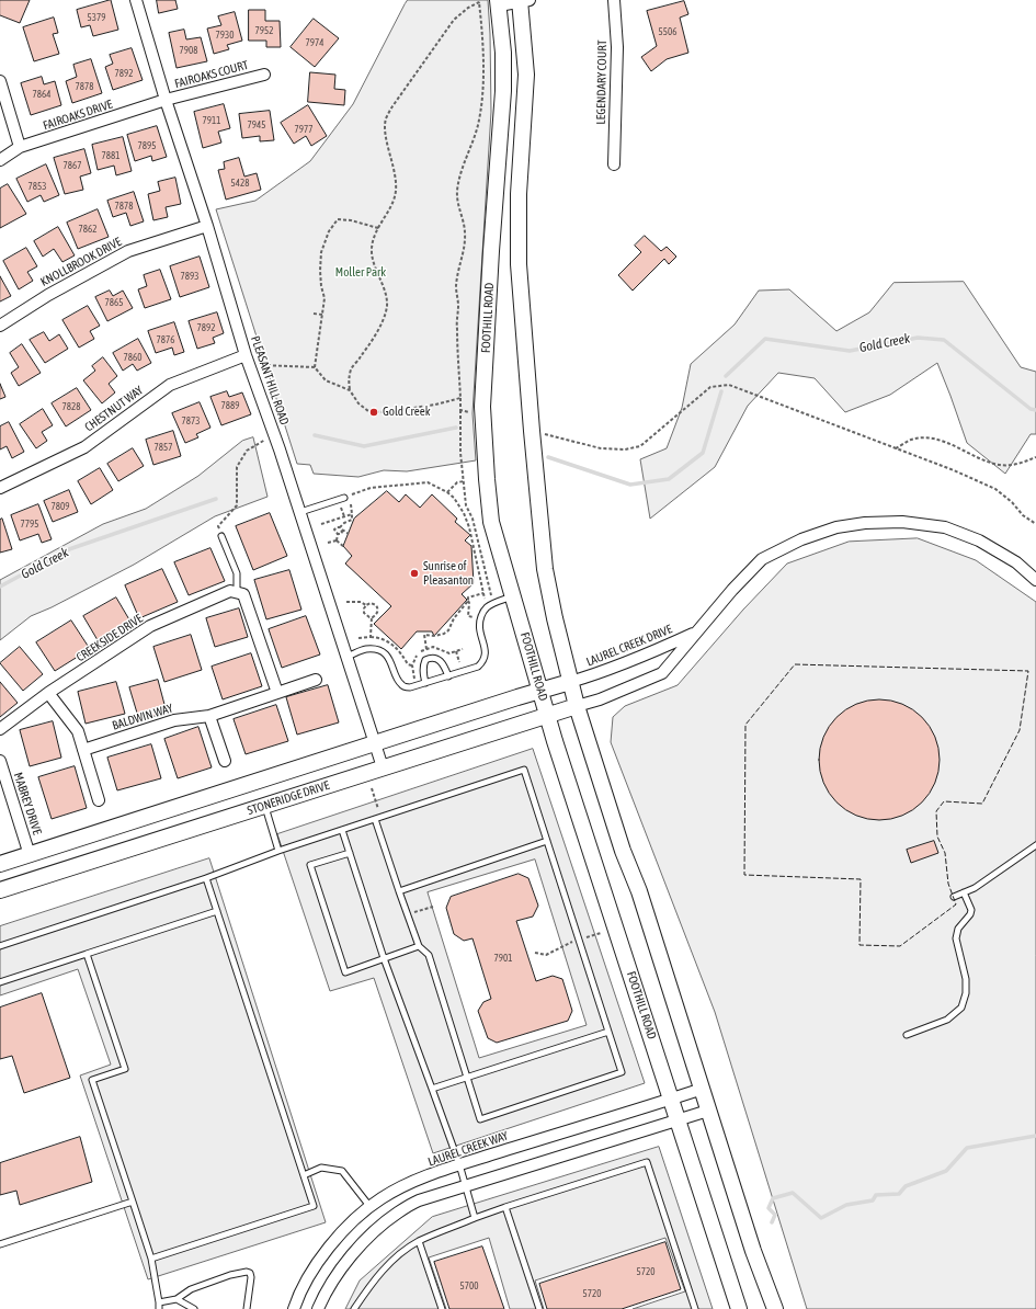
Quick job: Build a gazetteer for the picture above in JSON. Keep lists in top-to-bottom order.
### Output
{
  "streets": {
    "main road": ["FOOTHILL ROAD", "STONERIDGE DRIVE"],
    "street": [
      "FAIROAKS COURT",
      "LEGENDARY COURT",
      "FAIROAKS DRIVE",
      "KNOLLBROOK DRIVE",
      "PLEASANT HILL ROAD",
      "CHESTNUT WAY",
      "CREEKSIDE DRIVE",
      "LAUREL CREEK DRIVE",
      "BALDWIN WAY",
      "MABREY DRIVE",
      "LAUREL CREEK WAY"
    ]
  },
  "crossings": [
    ["FAIROAKS COURT", "FAIROAKS DRIVE"],
    ["FAIROAKS COURT", "PLEASANT HILL ROAD"],
    ["FAIROAKS DRIVE", "PLEASANT HILL ROAD"],
    ["KNOLLBROOK DRIVE", "PLEASANT HILL ROAD"],
    ["FOOTHILL ROAD", "STONERIDGE DRIVE"],
    ["FOOTHILL ROAD", "LAUREL CREEK WAY"],
    ["PLEASANT HILL ROAD", "CHESTNUT WAY"],
    ["PLEASANT HILL ROAD", "STONERIDGE DRIVE"],
    ["LAUREL CREEK DRIVE", "STONERIDGE DRIVE"],
    ["STONERIDGE DRIVE", "MABREY DRIVE"]
  ],
  "water": ["Gold Creek"],
  "parks": ["Moller Park"],
  "places": ["Gold Creek", "Sunrise of Pleasanton"],
  "house_numbers": [
    "5379",
    "7952",
    "5506",
    "7930",
    "7974",
    "7908",
    "7892",
    "7878",
    "7864",
    "7911",
    "7945",
    "7977",
    "7895",
    "7881",
    "7867",
    "5428",
    "7853",
    "7878",
    "7862",
    "7893",
    "7865",
    "7892",
    "7876",
    "7860",
    "7889",
    "7828",
    "7873",
    "7857",
    "7809",
    "7795",
    "7901",
    "5720",
    "5700",
    "5720"
  ]
}
